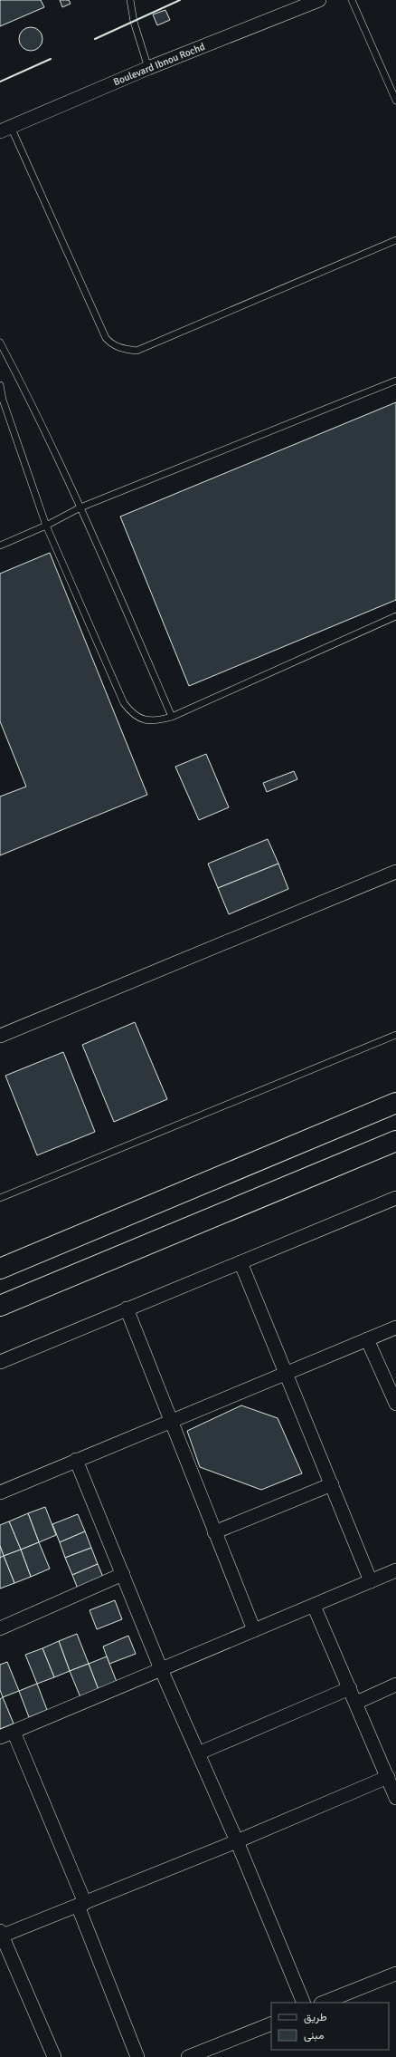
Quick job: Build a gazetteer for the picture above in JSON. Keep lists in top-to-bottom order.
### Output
{
  "streets": {
    "street": ["Boulevard Ibnou Rochd"]
  },
  "legend": ["طريق", "مبنى"]
}
